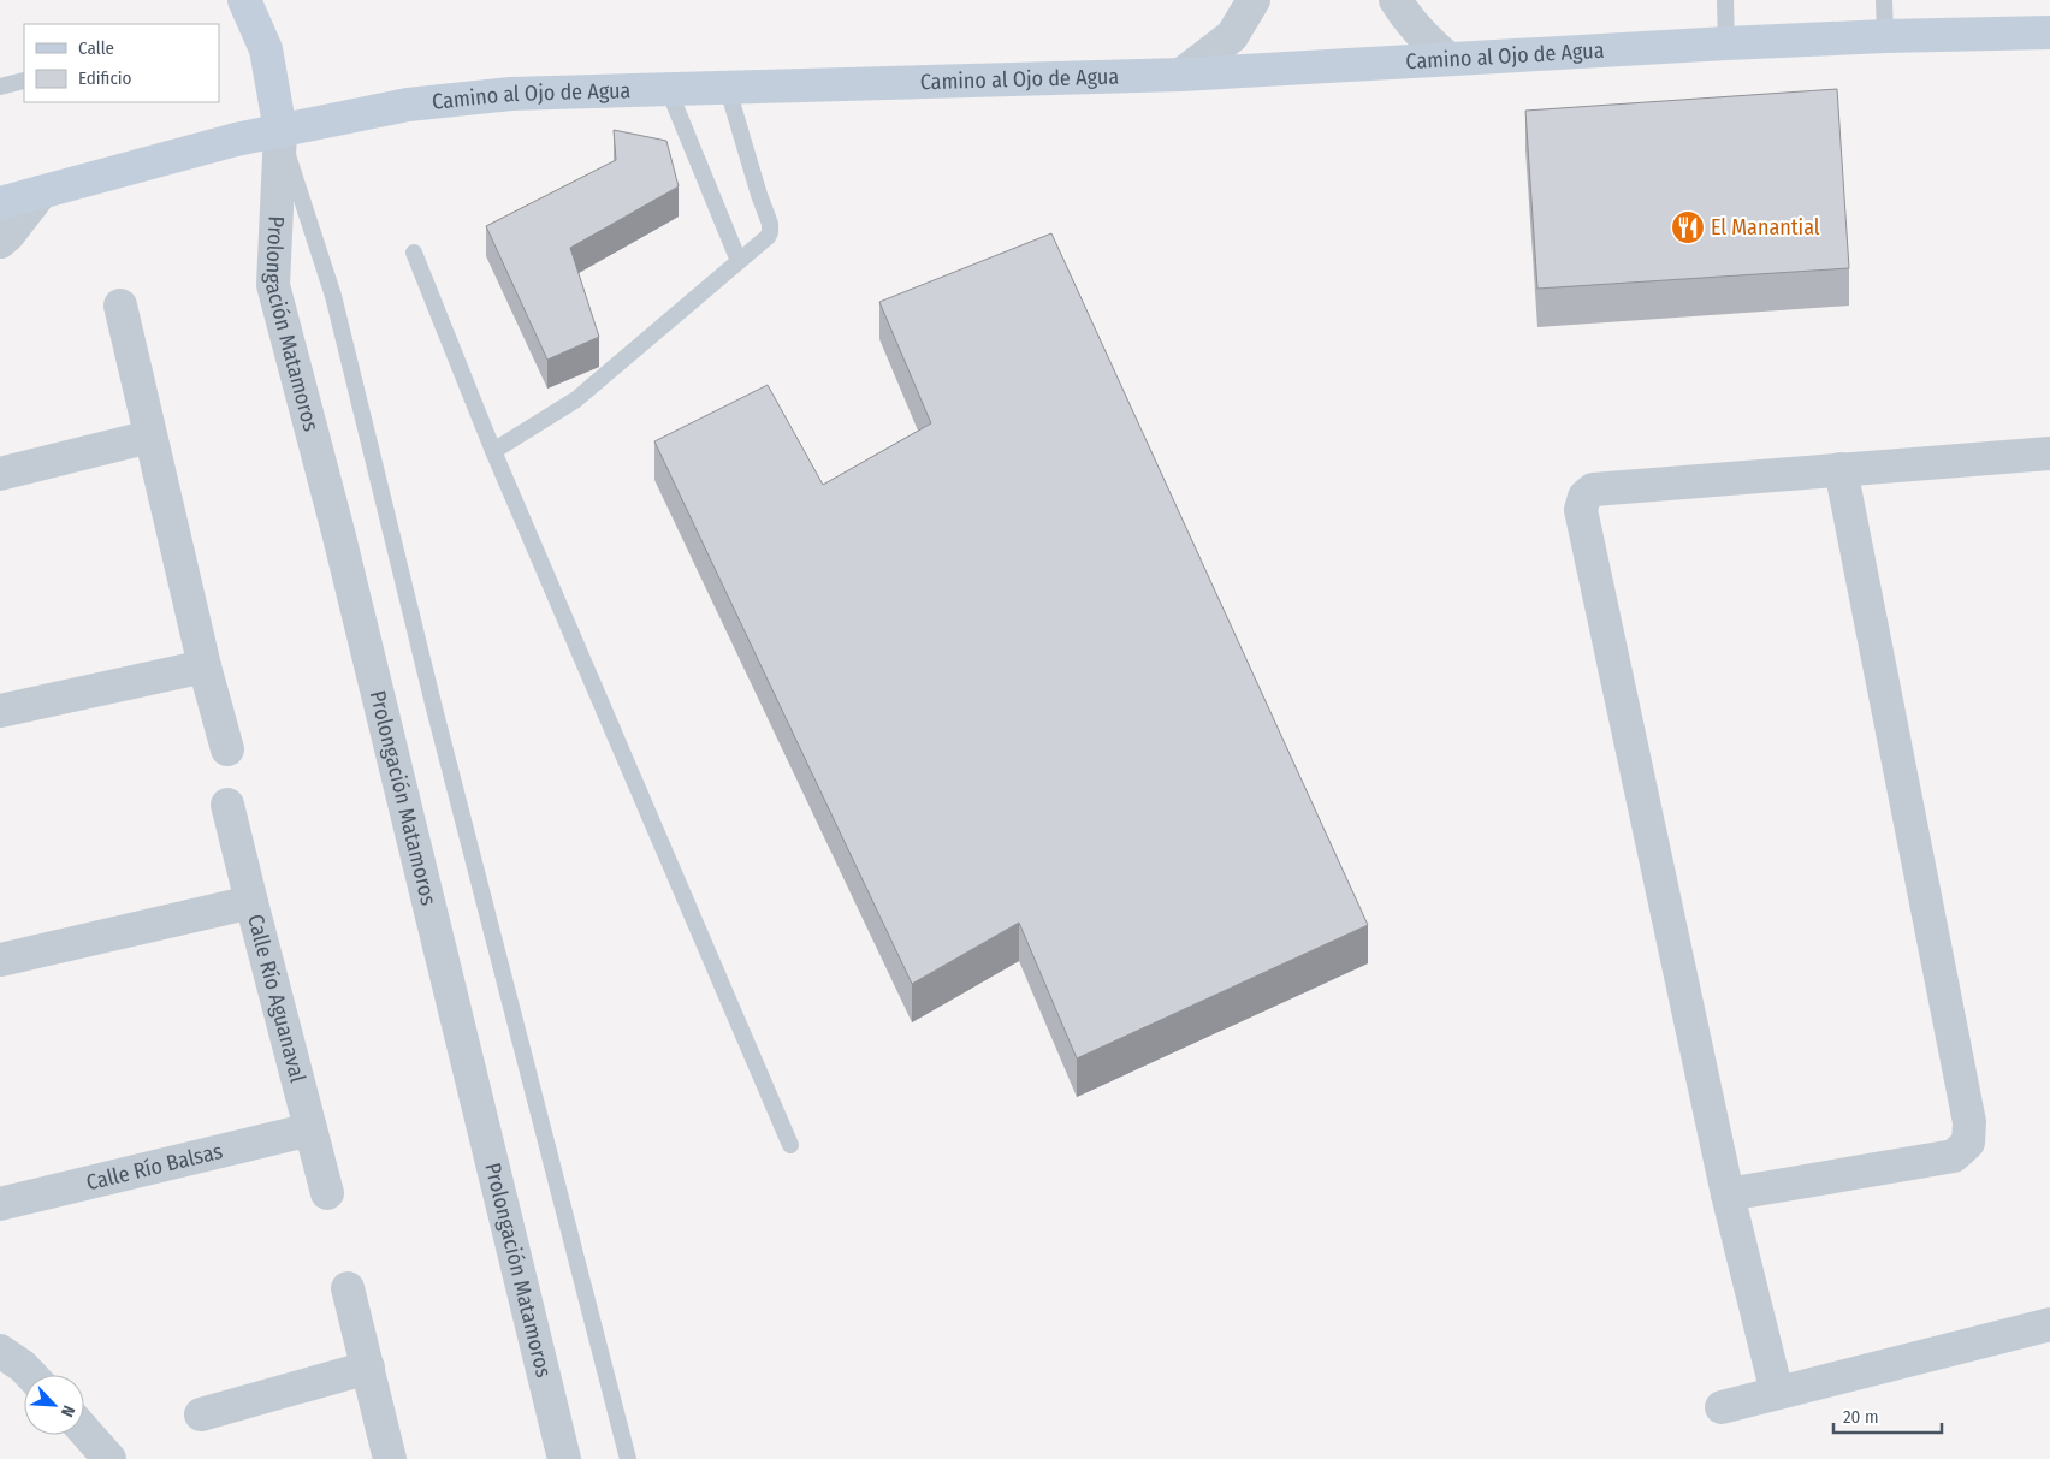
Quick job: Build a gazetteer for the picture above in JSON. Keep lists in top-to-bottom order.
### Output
{
  "streets": {
    "street": [
      "Camino al Ojo de Agua",
      "Prolongación Matamoros",
      "Calle Río Aguanaval",
      "Calle Río Balsas"
    ]
  },
  "crossings": [
    ["Camino al Ojo de Agua", "Prolongación Matamoros"],
    ["Calle Río Aguanaval", "Calle Río Balsas"]
  ],
  "places": {
    "restaurant": ["El Manantial"]
  },
  "legend": ["Calle", "Edificio"],
  "scale_bar": "20 m",
  "north": "bottom right"
}
